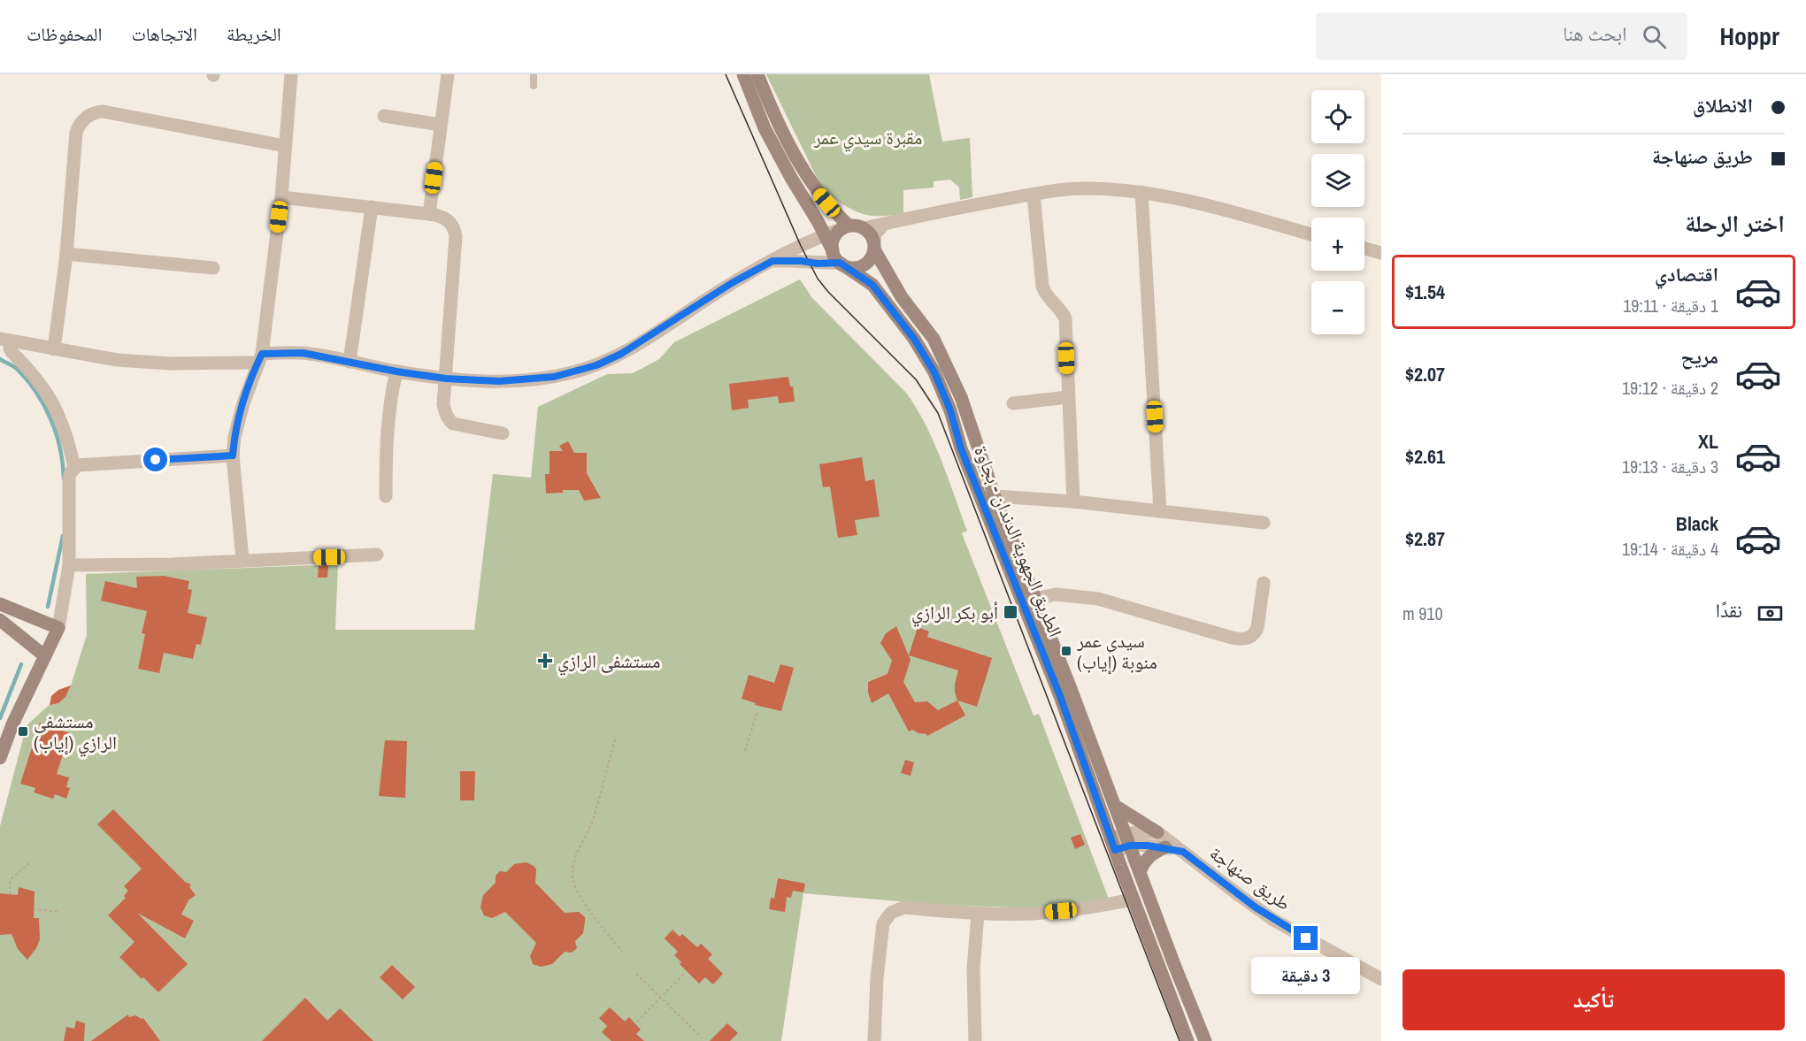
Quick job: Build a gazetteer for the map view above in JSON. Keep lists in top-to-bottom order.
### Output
{
  "streets": {
    "main road": ["الطريق الجهوية الدندان - بجاوة"],
    "street": ["طريق صنهاجة"]
  },
  "crossings": [
    ["الطريق الجهوية الدندان - بجاوة", "طريق صنهاجة"]
  ],
  "parks": ["مقبرة سيدي عمر"],
  "places": {
    "transit": ["أبو بكر الرازي", "سيدي عمر منوبة (إياب)", "مستشفى الرازي (إياب)"],
    "health": ["مستشفى الرازي"]
  },
  "page": {
    "header": "Hoppr",
    "search": "ابحث هنا",
    "nav": ["الخريطة", "الاتجاهات", "المحفوظات"],
    "banner": ["الانطلاق", "طريق صنهاجة"],
    "map_buttons": ["+", "−"],
    "heading": "اختر الرحلة",
    "list": [
      {
        "name": "اقتصادي",
        "note": "1 دقيقة · 19:11",
        "value": "$1.54"
      },
      {
        "name": "مريح",
        "note": "2 دقيقة · 19:12",
        "value": "$2.07"
      },
      {
        "name": "XL",
        "note": "3 دقيقة · 19:13",
        "value": "$2.61"
      },
      {
        "name": "Black",
        "note": "4 دقيقة · 19:14",
        "value": "$2.87"
      }
    ],
    "pay": ["نقدًا", "910 m"],
    "bubble": "3 دقيقة",
    "buttons": "تأكيد"
  }
}
